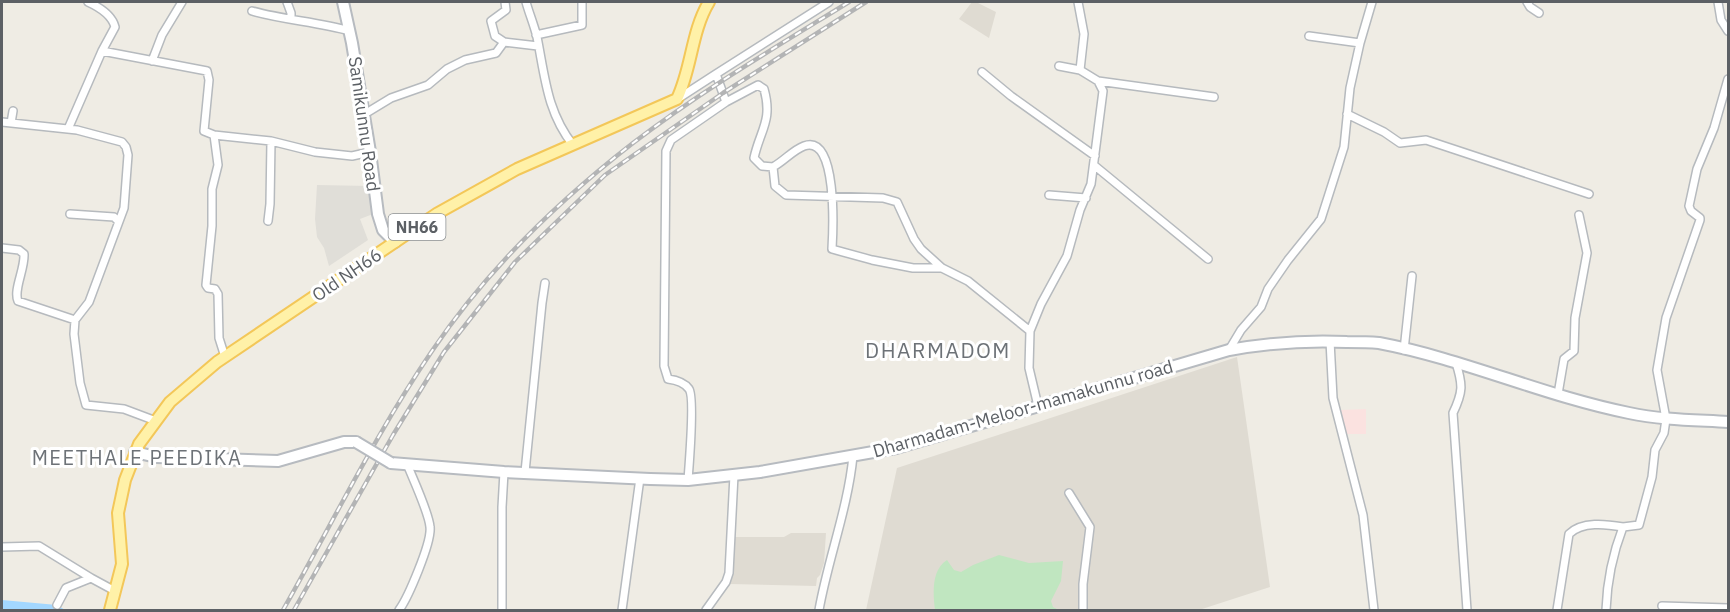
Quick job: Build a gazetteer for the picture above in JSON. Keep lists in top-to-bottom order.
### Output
{
  "streets": {
    "main road": [
      "Samikunnu Road",
      "NH66",
      "Old NH66",
      "Dharmadam-Meloor-mamakunnu road"
    ]
  },
  "crossings": [
    ["Samikunnu Road", "Old NH66"],
    ["Old NH66", "Dharmadam-Meloor-mamakunnu road"]
  ],
  "districts": ["DHARMADOM", "MEETHALE PEEDIKA"]
}
